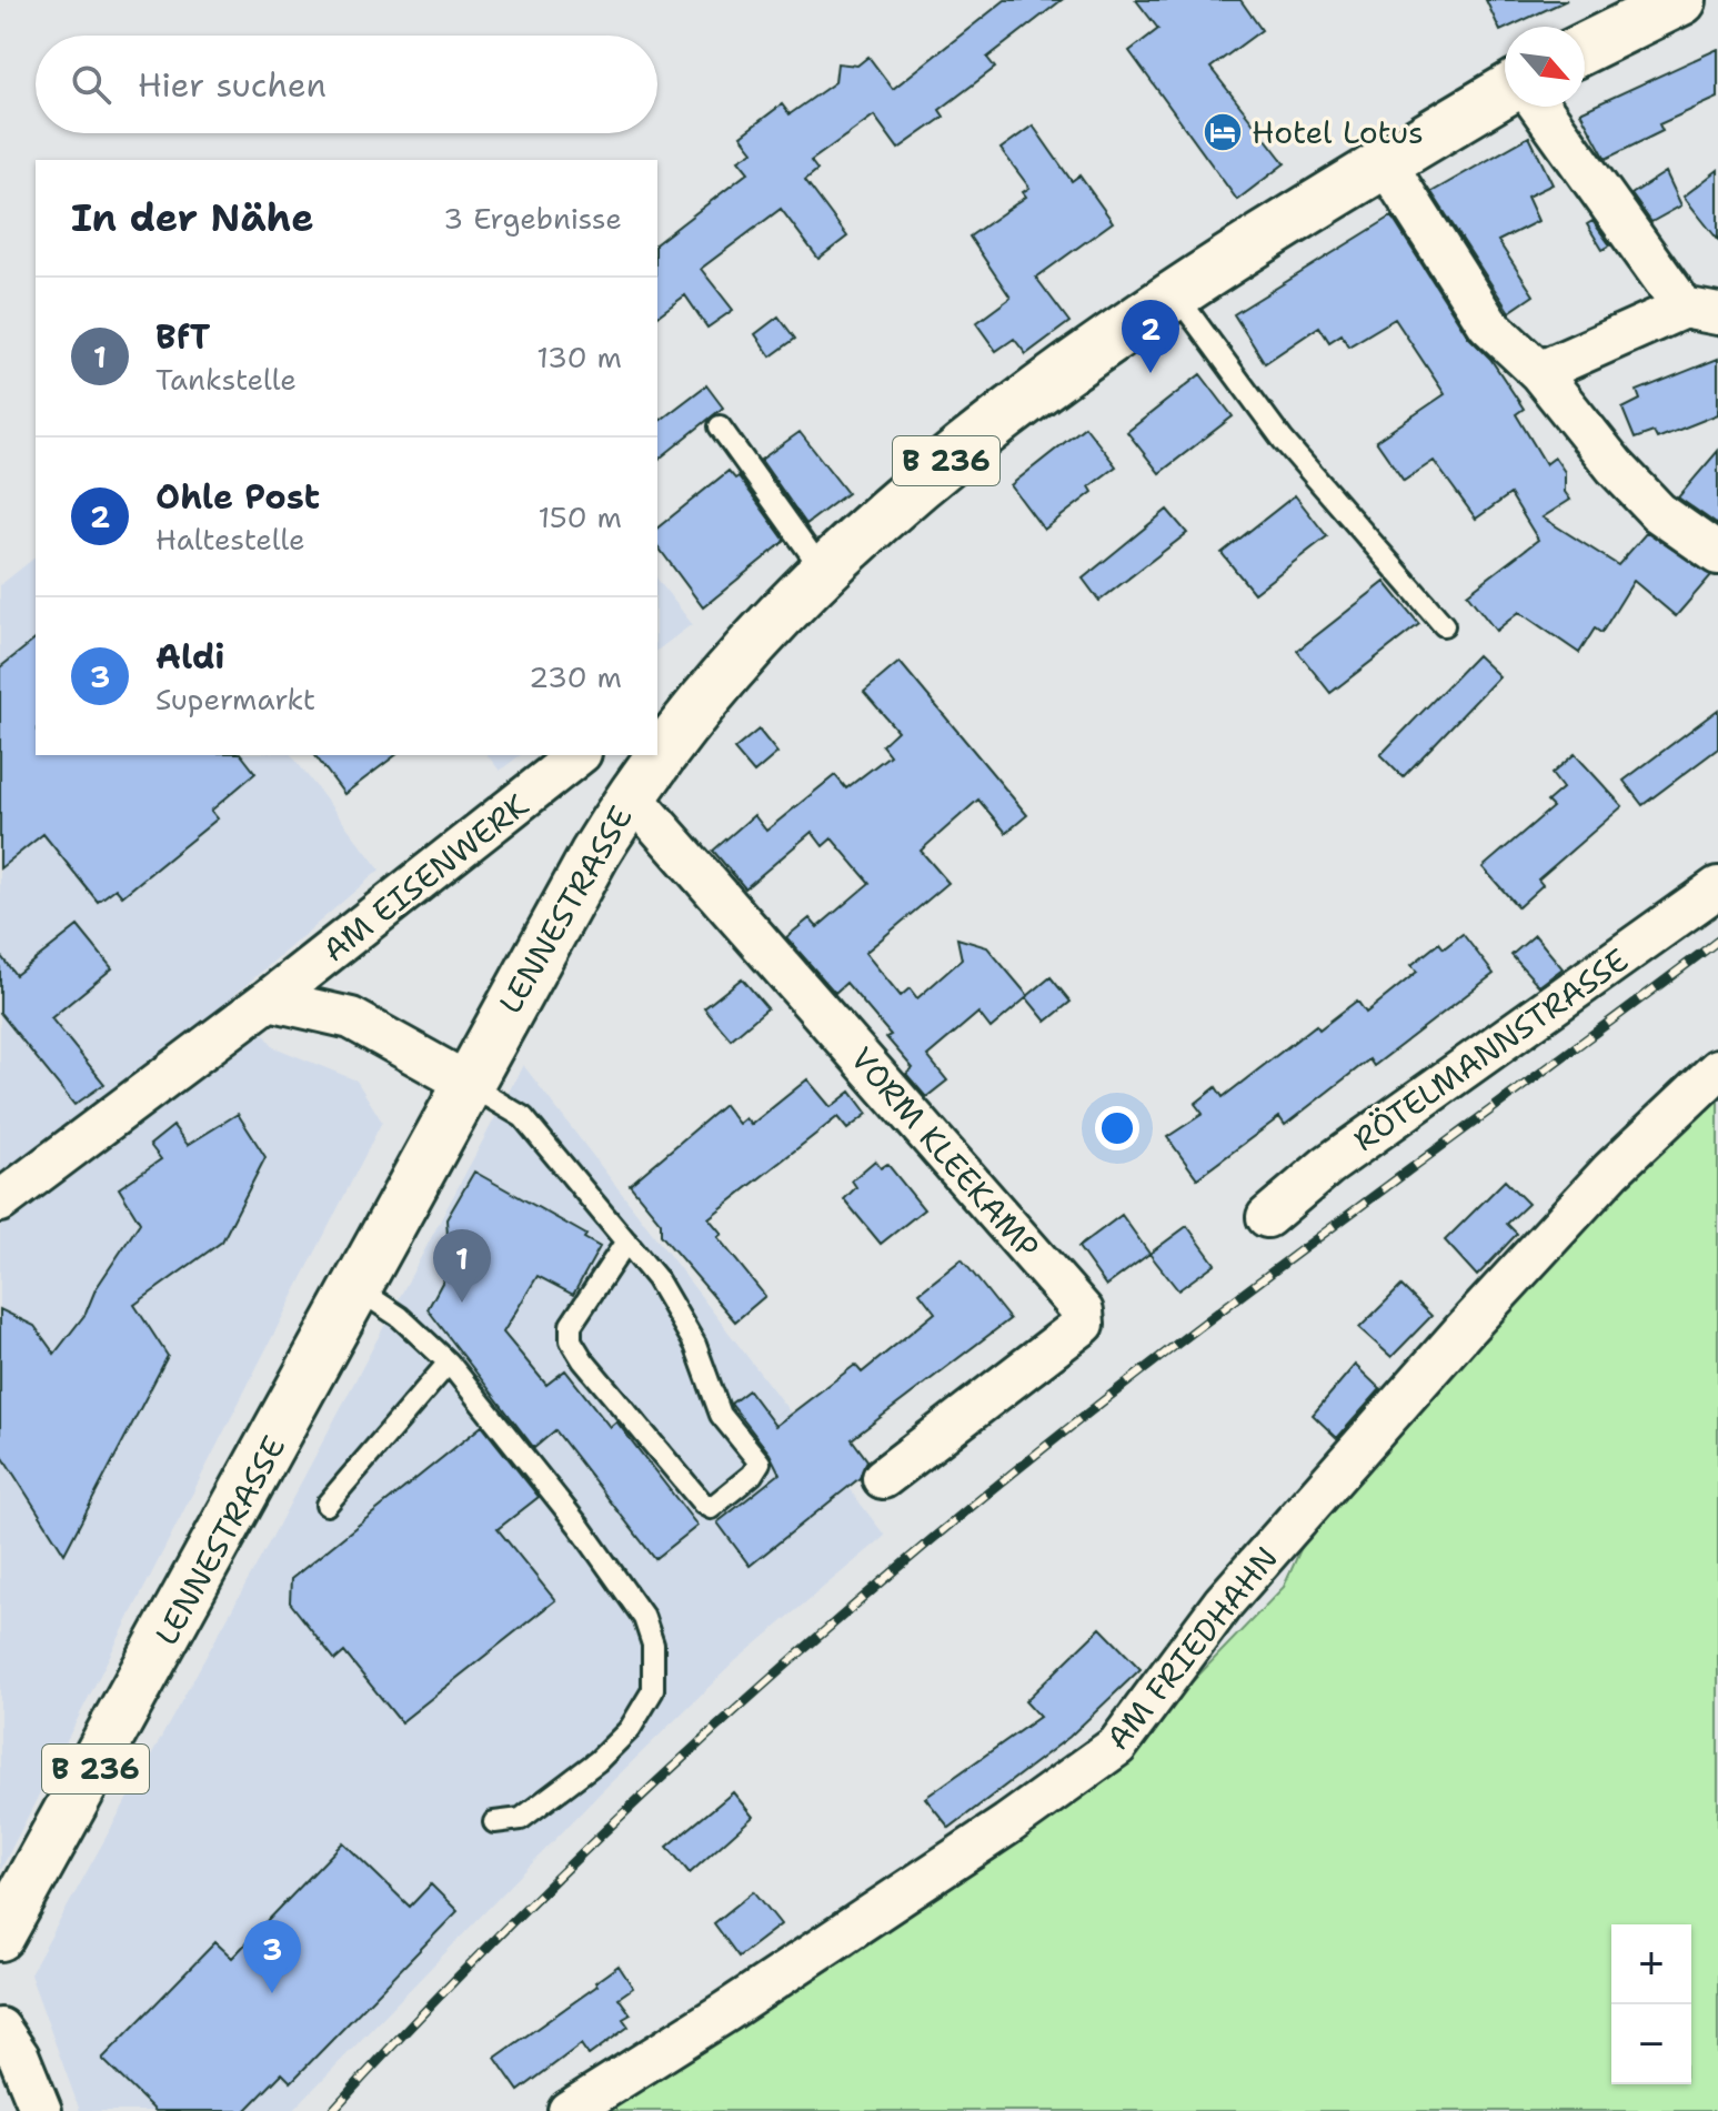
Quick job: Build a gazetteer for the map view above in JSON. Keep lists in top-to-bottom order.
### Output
{
  "streets": {
    "main road": ["B 236", "LENNESTRASSE"],
    "street": [
      "AM EISENWERK",
      "RÖTELMANNSTRASSE",
      "VORM KLEEKAMP",
      "AM FRIEDHAHN"
    ]
  },
  "crossings": [
    ["AM EISENWERK", "LENNESTRASSE"],
    ["LENNESTRASSE", "VORM KLEEKAMP"]
  ],
  "places": {
    "hotel": ["Hotel Lotus"]
  },
  "north": "bottom right",
  "page": {
    "search": "Hier suchen",
    "heading": ["In der Nähe", "3 Ergebnisse"],
    "list": [
      {
        "mark": "1",
        "name": "BfT",
        "note": "Tankstelle",
        "value": "130 m"
      },
      {
        "mark": "2",
        "name": "Ohle Post",
        "note": "Haltestelle",
        "value": "150 m"
      },
      {
        "mark": "3",
        "name": "Aldi",
        "note": "Supermarkt",
        "value": "230 m"
      }
    ],
    "pins": ["2", "1", "3"],
    "map_buttons": ["+", "−"]
  }
}
